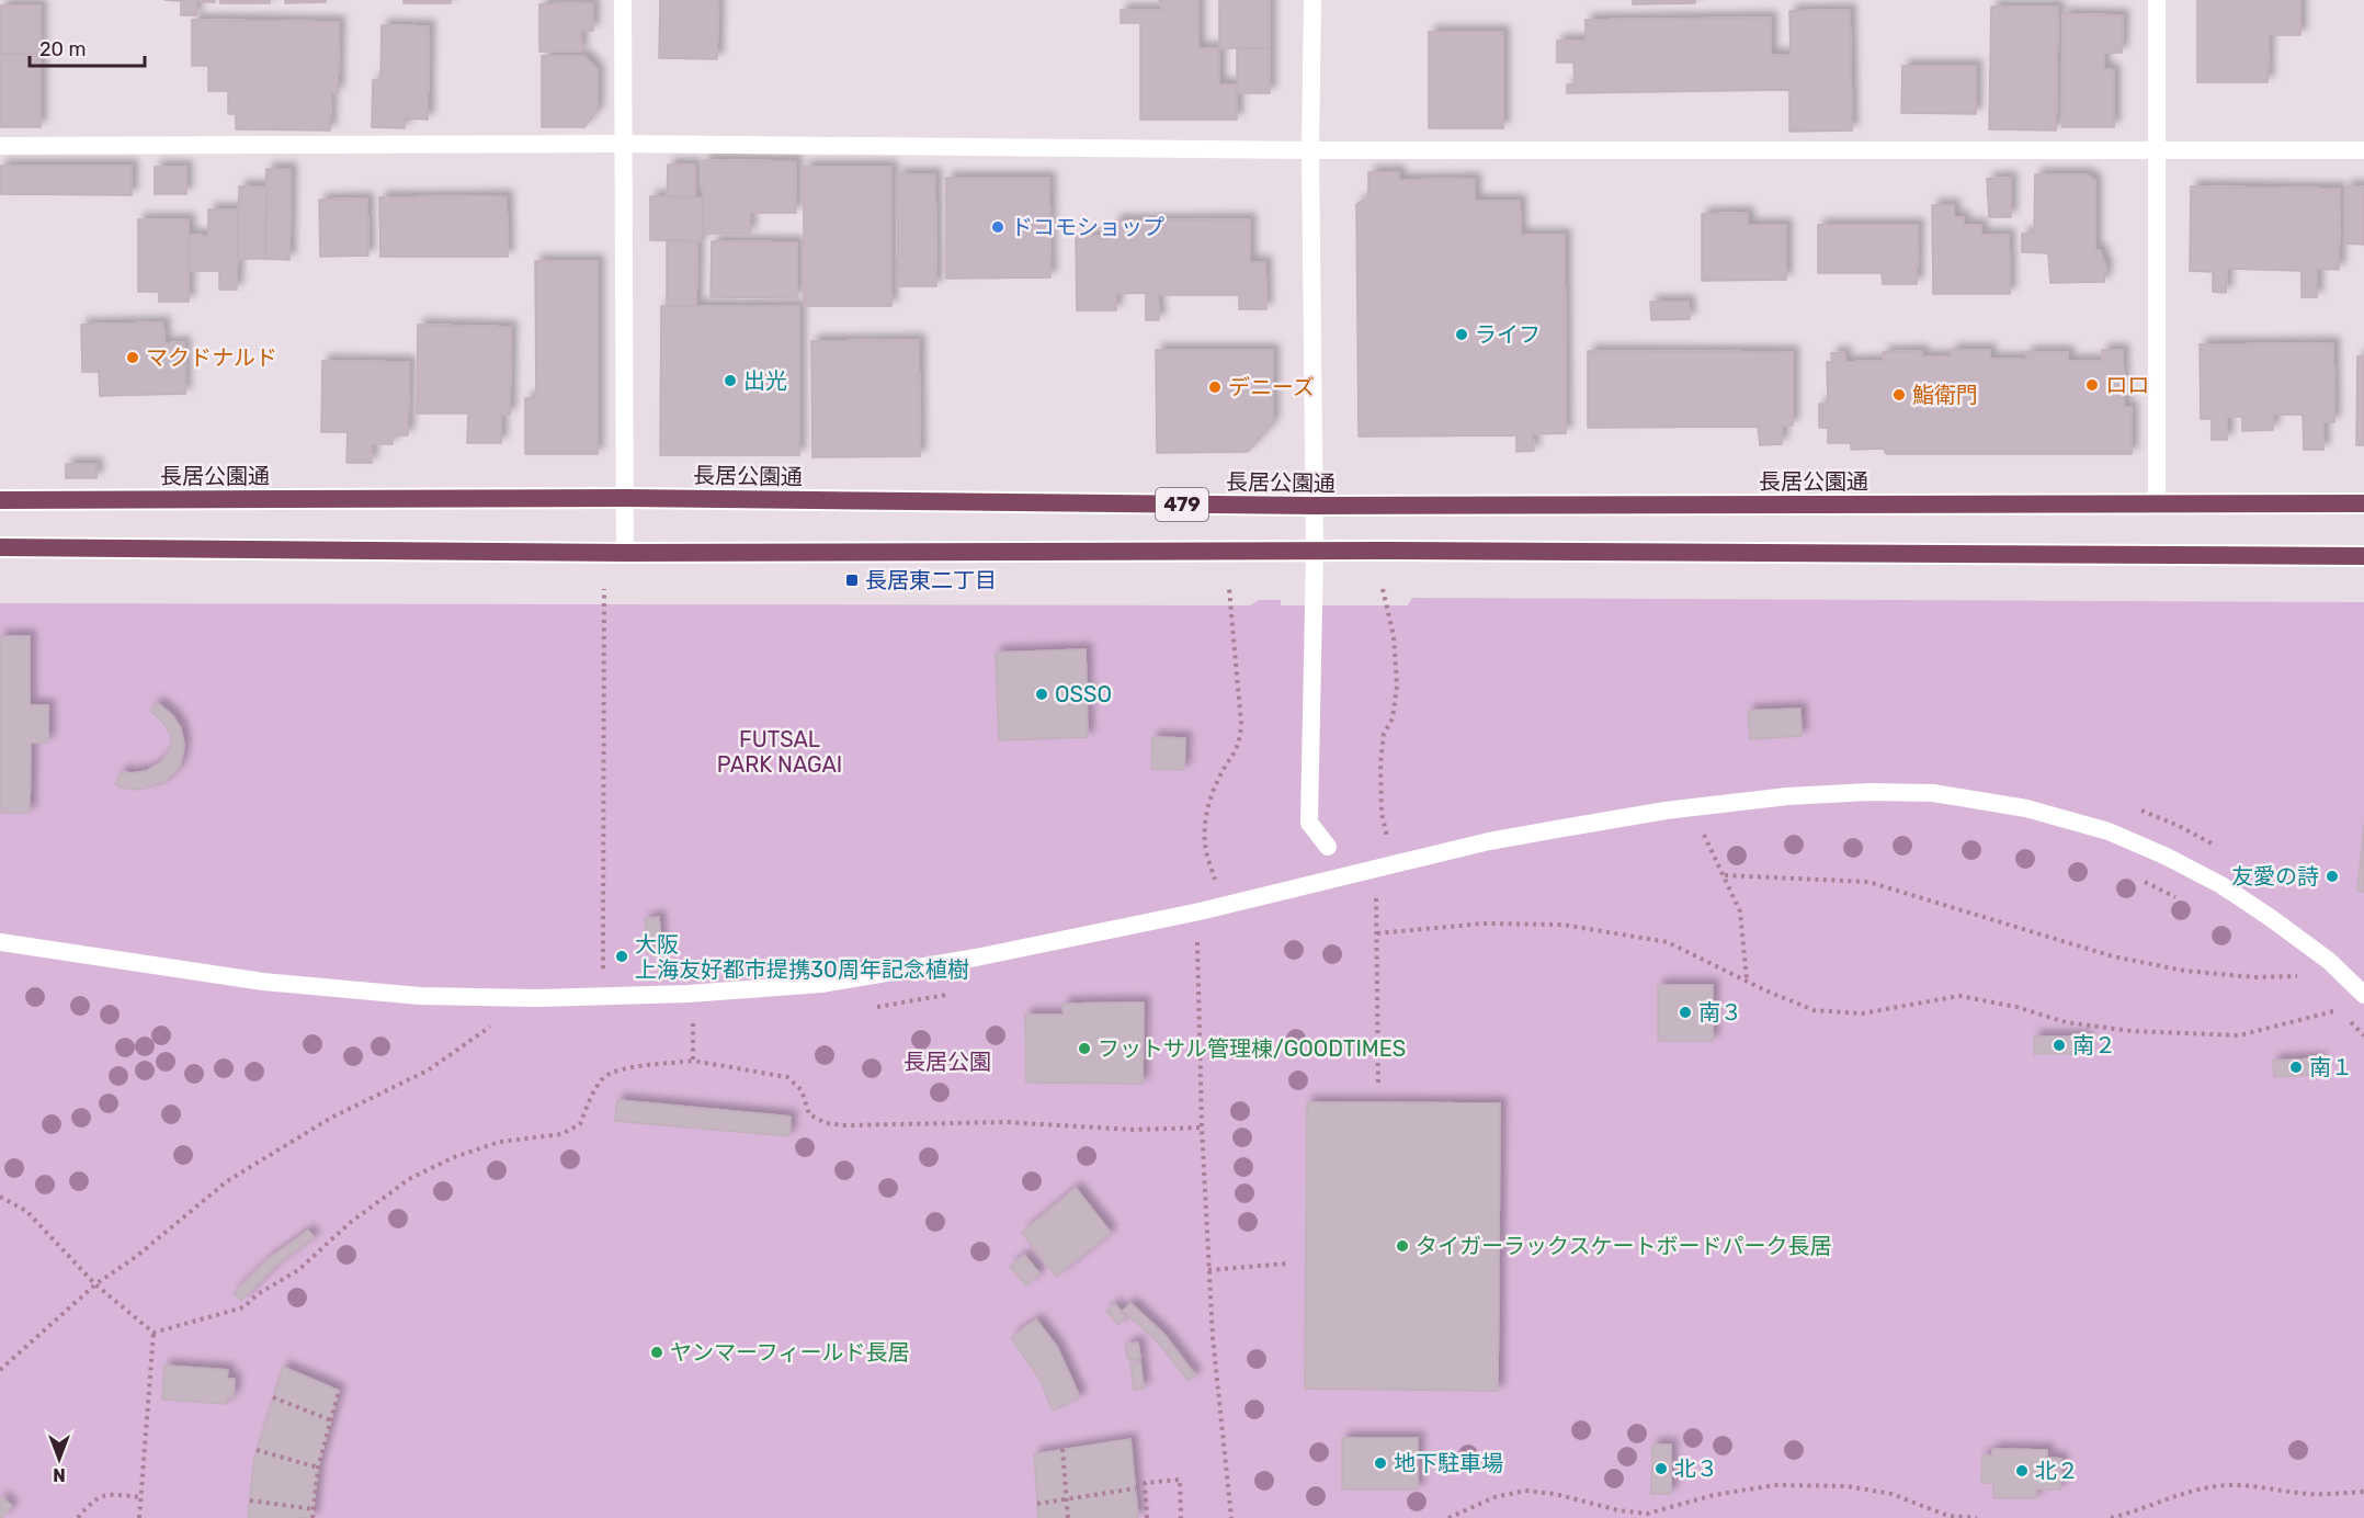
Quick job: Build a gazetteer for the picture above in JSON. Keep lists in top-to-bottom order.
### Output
{
  "streets": {
    "highway": ["長居公園通", "479"]
  },
  "parks": ["FUTSAL PARK NAGAI", "長居公園"],
  "places": {
    "other": [
      "ドコモショップ",
      "ライフ",
      "マクドナルド",
      "出光",
      "ロロ",
      "デニーズ",
      "鮨衛門",
      "OSSO",
      "友愛の詩",
      "大阪 上海友好都市提携30周年記念植樹",
      "南３",
      "南２",
      "フットサル管理棟/GOODTIMES",
      "南１",
      "タイガーラックスケートボードパーク長居",
      "ヤンマーフィールド長居",
      "地下駐車場",
      "北３",
      "北２"
    ],
    "transit": ["長居東二丁目"]
  },
  "scale_bar": "20 m",
  "north": "bottom"
}
